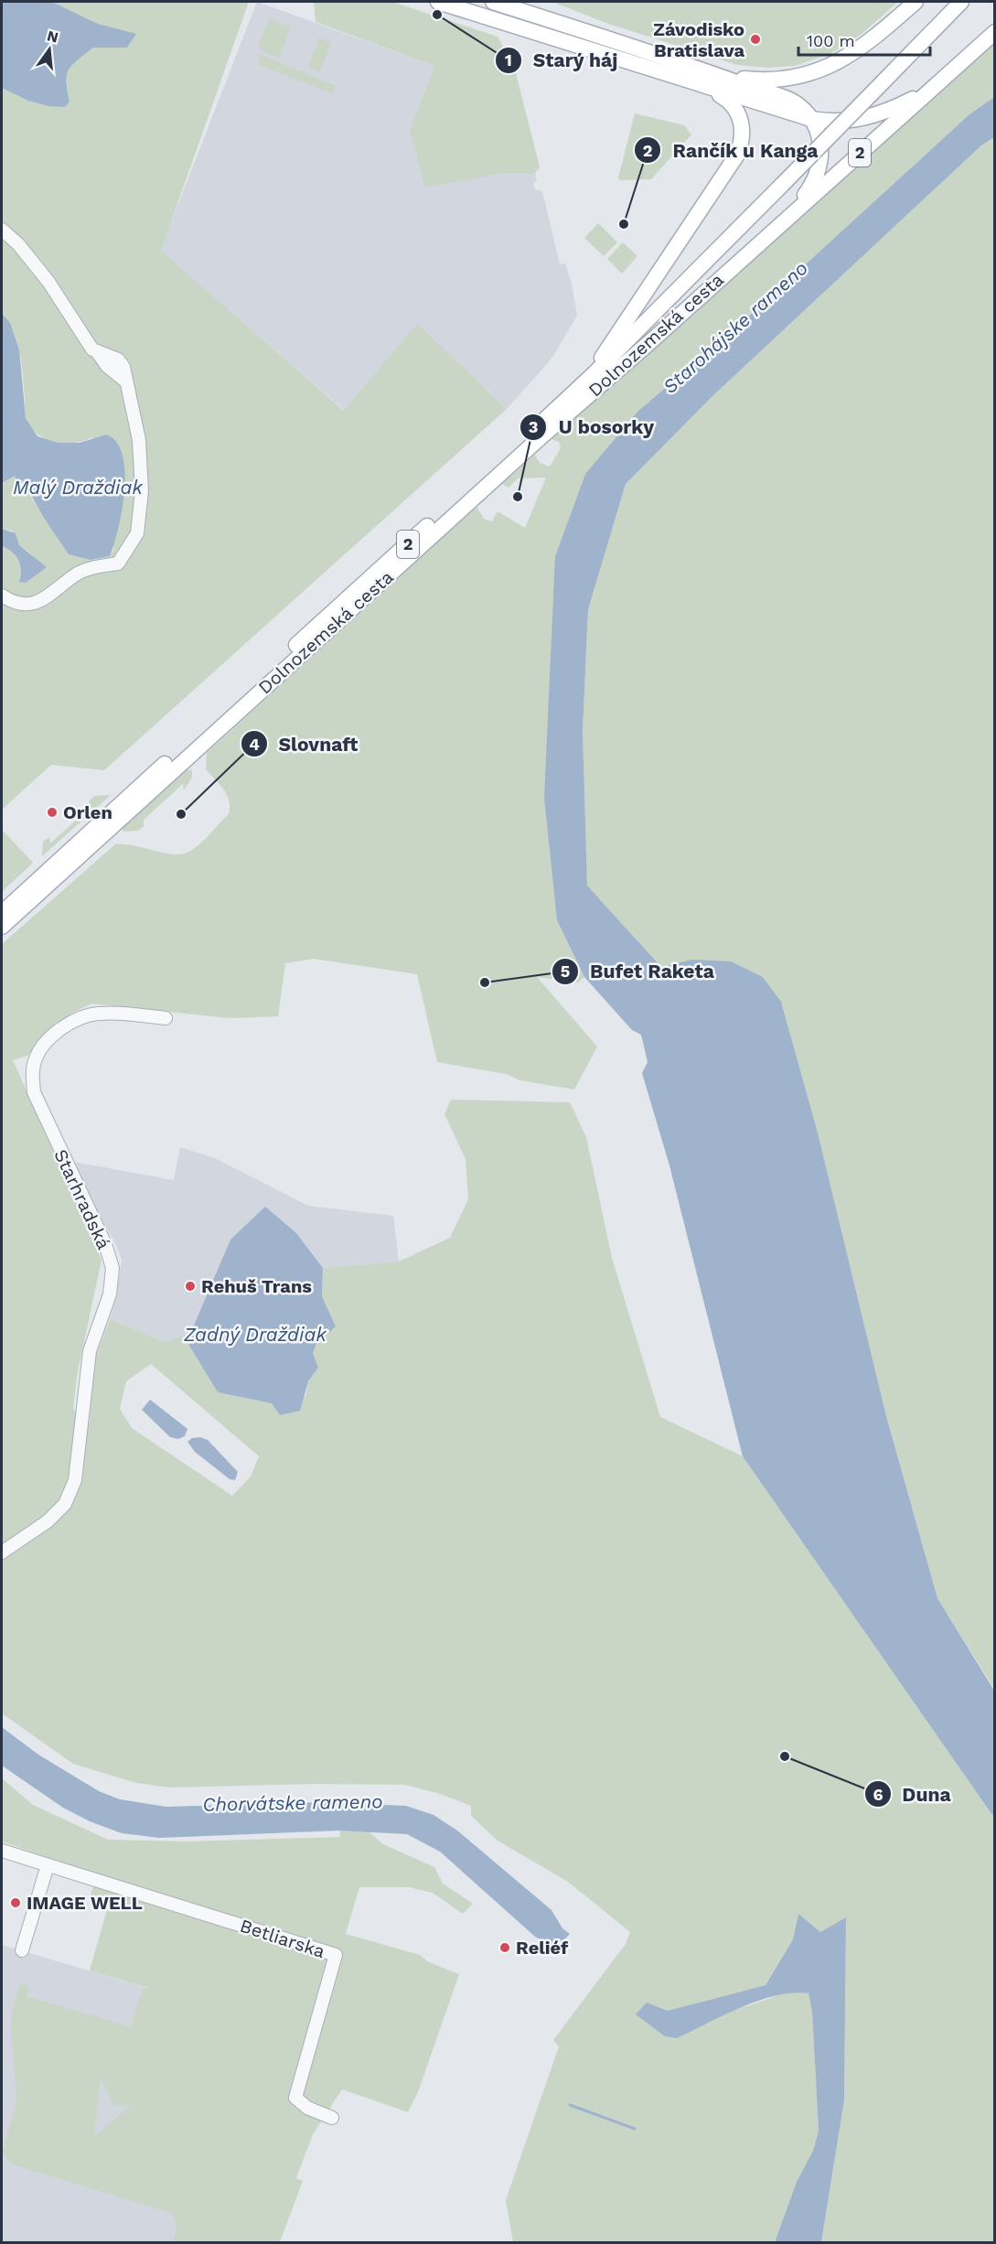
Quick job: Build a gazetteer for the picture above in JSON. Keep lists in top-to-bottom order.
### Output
{
  "streets": {
    "main road": ["2", "Dolnozemská cesta"],
    "street": ["Starhradská", "Betliarska"]
  },
  "water": [
    "Starohájske rameno",
    "Malý Draždiak",
    "Zadný Draždiak",
    "Chorvátske rameno"
  ],
  "places": [
    "Starý háj",
    "Závodisko Bratislava",
    "Rančík u Kanga",
    "U bosorky",
    "Orlen",
    "Slovnaft",
    "Bufet Raketa",
    "Rehuš Trans",
    "Duna",
    "IMAGE WELL",
    "Reliéf"
  ],
  "scale_bar": "100 m",
  "north": "top"
}
